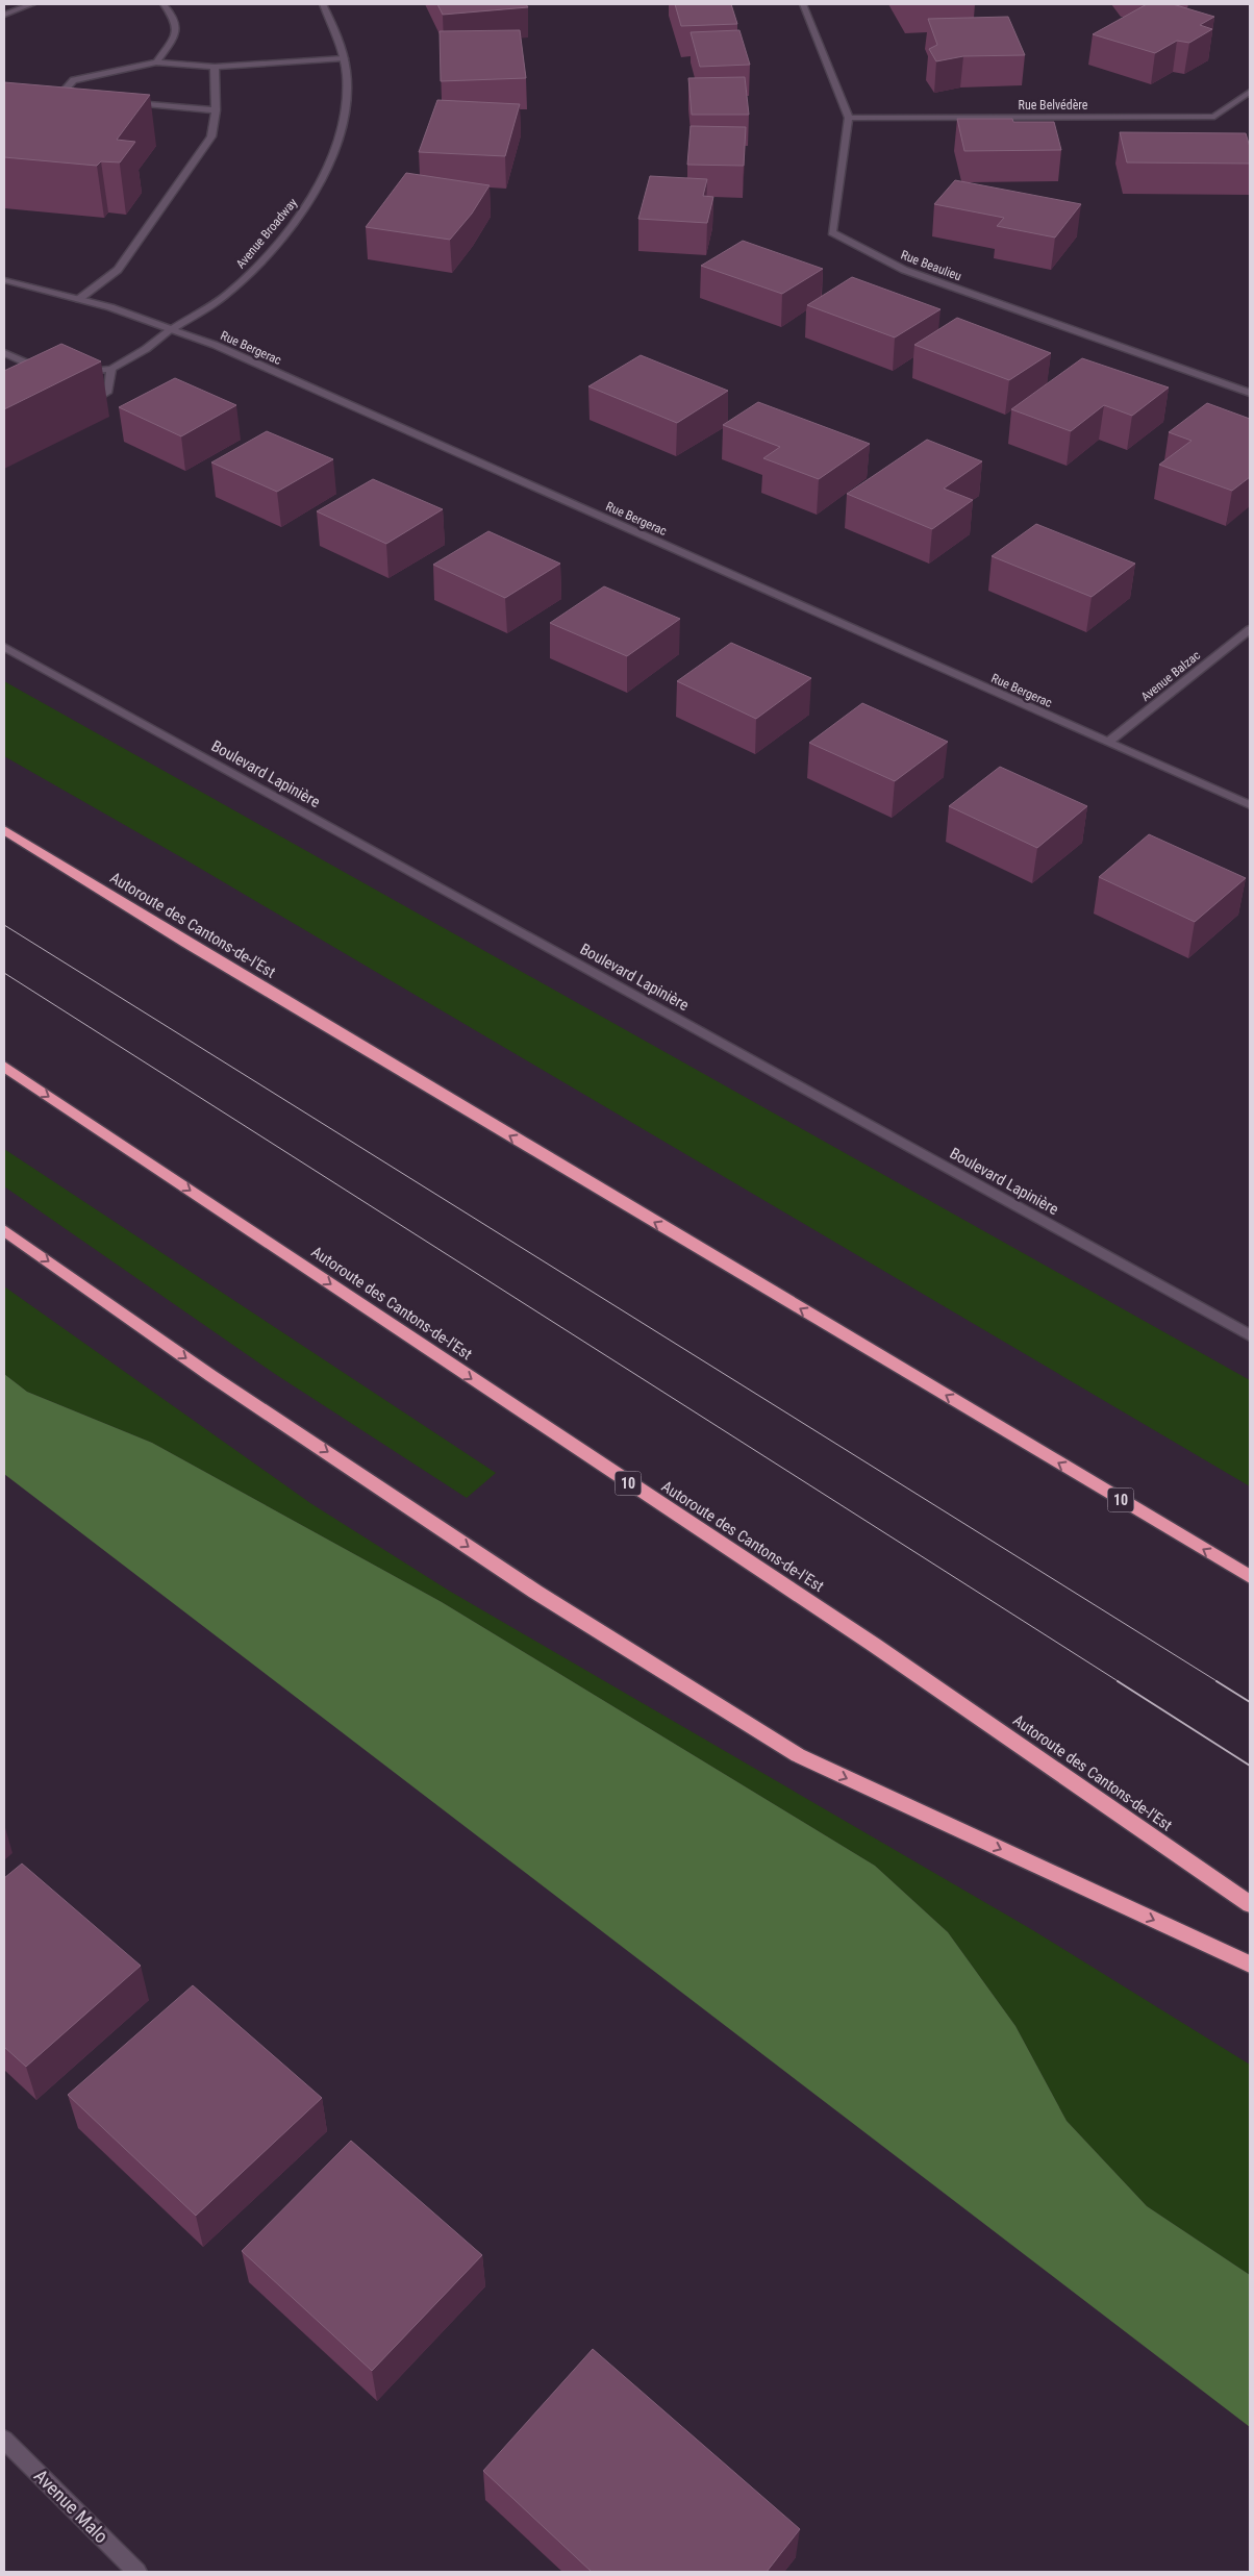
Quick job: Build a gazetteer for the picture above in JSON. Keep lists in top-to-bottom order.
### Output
{
  "streets": {
    "highway": ["Autoroute des Cantons-de-l'Est", "10"],
    "street": [
      "Rue Belvédère",
      "Avenue Broadway",
      "Rue Beaulieu",
      "Rue Bergerac",
      "Avenue Balzac",
      "Boulevard Lapinière",
      "Avenue Malo"
    ]
  },
  "crossings": [
    ["Rue Belvédère", "Rue Beaulieu"],
    ["Avenue Broadway", "Rue Bergerac"],
    ["Rue Bergerac", "Avenue Balzac"]
  ]
}
